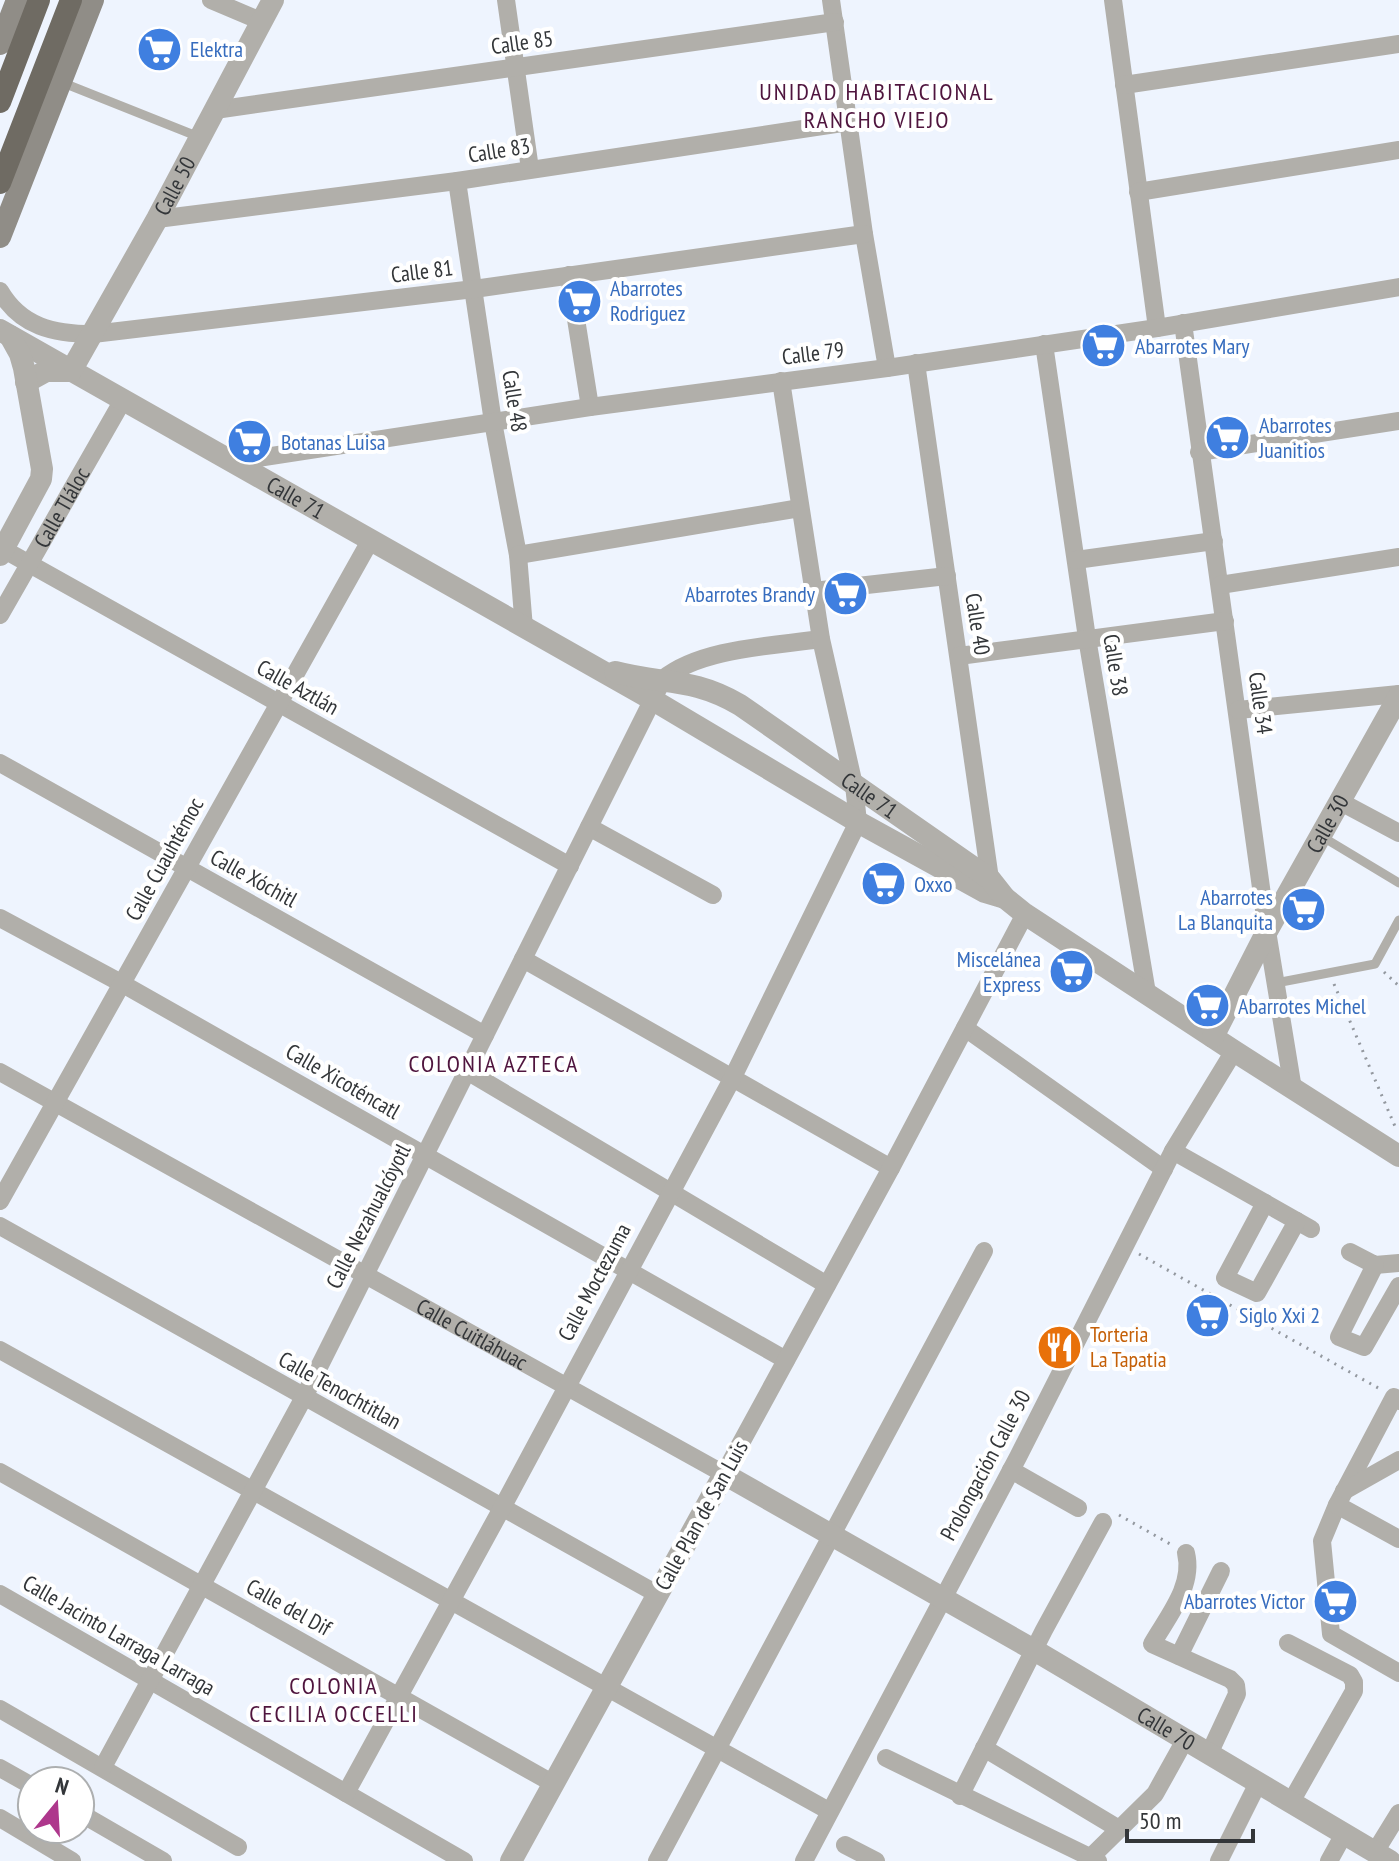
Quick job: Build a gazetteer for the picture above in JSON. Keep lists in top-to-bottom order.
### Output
{
  "streets": {
    "street": [
      "Calle 85",
      "Calle 83",
      "Calle 50",
      "Calle 81",
      "Calle 79",
      "Calle 48",
      "Calle 71",
      "Calle Tláloc",
      "Calle 40",
      "Calle 38",
      "Calle Aztlán",
      "Calle 34",
      "Calle 30",
      "Calle Cuauhtémoc",
      "Calle Xóchitl",
      "Calle Xicoténcatl",
      "Calle Nezahualcóyotl",
      "Calle Moctezuma",
      "Calle Cuitláhuac",
      "Calle Tenochtitlan",
      "Prolongación Calle 30",
      "Calle Plan de San Luis",
      "Calle del Dif",
      "Calle Jacinto Larraga Larraga",
      "Calle 70"
    ]
  },
  "crossings": [
    ["Calle 85", "Calle 50"],
    ["Calle 83", "Calle 50"],
    ["Calle 83", "Calle 48"],
    ["Calle 50", "Calle 81"],
    ["Calle 50", "Calle 71"],
    ["Calle 81", "Calle 48"],
    ["Calle 79", "Calle 48"],
    ["Calle 79", "Calle 71"],
    ["Calle 79", "Calle 40"],
    ["Calle 79", "Calle 38"],
    ["Calle 79", "Calle 34"],
    ["Calle 48", "Calle 71"],
    ["Calle 71", "Calle Tláloc"],
    ["Calle 71", "Calle 40"],
    ["Calle 71", "Calle 38"],
    ["Calle 71", "Calle 34"],
    ["Calle 71", "Calle 30"],
    ["Calle 71", "Calle Cuauhtémoc"],
    ["Calle 71", "Calle Nezahualcóyotl"],
    ["Calle 71", "Calle Moctezuma"],
    ["Calle 71", "Prolongación Calle 30"],
    ["Calle 71", "Calle Plan de San Luis"],
    ["Calle Tláloc", "Calle Aztlán"],
    ["Calle Aztlán", "Calle Cuauhtémoc"],
    ["Calle Aztlán", "Calle Nezahualcóyotl"],
    ["Calle 34", "Calle 30"],
    ["Calle Cuauhtémoc", "Calle Xóchitl"],
    ["Calle Cuauhtémoc", "Calle Xicoténcatl"],
    ["Calle Cuauhtémoc", "Calle Cuitláhuac"],
    ["Calle Xóchitl", "Calle Nezahualcóyotl"],
    ["Calle Xicoténcatl", "Calle Nezahualcóyotl"],
    ["Calle Xicoténcatl", "Calle Moctezuma"],
    ["Calle Xicoténcatl", "Calle Plan de San Luis"],
    ["Calle Nezahualcóyotl", "Calle Cuitláhuac"],
    ["Calle Nezahualcóyotl", "Calle Tenochtitlan"],
    ["Calle Nezahualcóyotl", "Calle del Dif"],
    ["Calle Nezahualcóyotl", "Calle Jacinto Larraga Larraga"],
    ["Calle Moctezuma", "Calle Cuitláhuac"],
    ["Calle Moctezuma", "Calle Tenochtitlan"],
    ["Calle Moctezuma", "Calle del Dif"],
    ["Calle Moctezuma", "Calle Jacinto Larraga Larraga"],
    ["Calle Cuitláhuac", "Prolongación Calle 30"],
    ["Calle Cuitláhuac", "Calle Plan de San Luis"],
    ["Calle Cuitláhuac", "Calle 70"],
    ["Calle Tenochtitlan", "Calle Plan de San Luis"],
    ["Prolongación Calle 30", "Calle 70"],
    ["Calle Plan de San Luis", "Calle del Dif"]
  ],
  "districts": ["UNIDAD HABITACIONAL RANCHO VIEJO", "COLONIA AZTECA", "COLONIA CECILIA OCCELLI"],
  "places": {
    "supermarket": [
      "Elektra",
      "Abarrotes Rodriguez",
      "Abarrotes Mary",
      "Abarrotes Juanitios",
      "Botanas Luisa",
      "Abarrotes Brandy",
      "Oxxo",
      "Abarrotes La Blanquita",
      "Miscelánea Express",
      "Abarrotes Michel",
      "Siglo Xxi 2",
      "Abarrotes Victor"
    ],
    "restaurant": ["Torteria La Tapatia"]
  },
  "scale_bar": "50 m",
  "north": "top"
}
